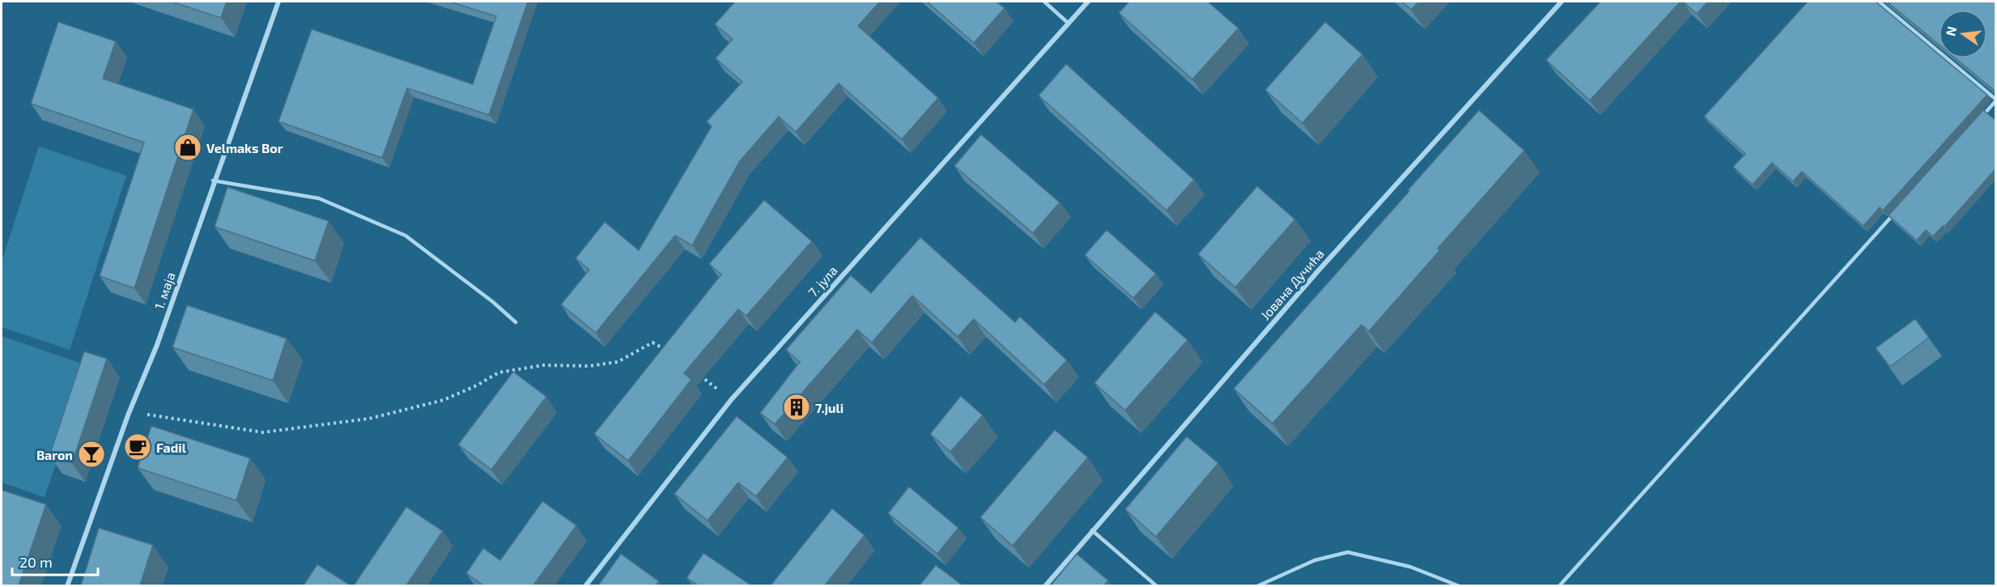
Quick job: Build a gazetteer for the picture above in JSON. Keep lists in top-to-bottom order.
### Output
{
  "streets": {
    "street": ["7. јула", "Јована Дучића", "1. маја"]
  },
  "places": {
    "shop": ["Velmaks Bor"],
    "building": ["7.juli"],
    "cafe": ["Fadil"],
    "bar": ["Baron"]
  },
  "scale_bar": "20 m",
  "north": "left"
}
